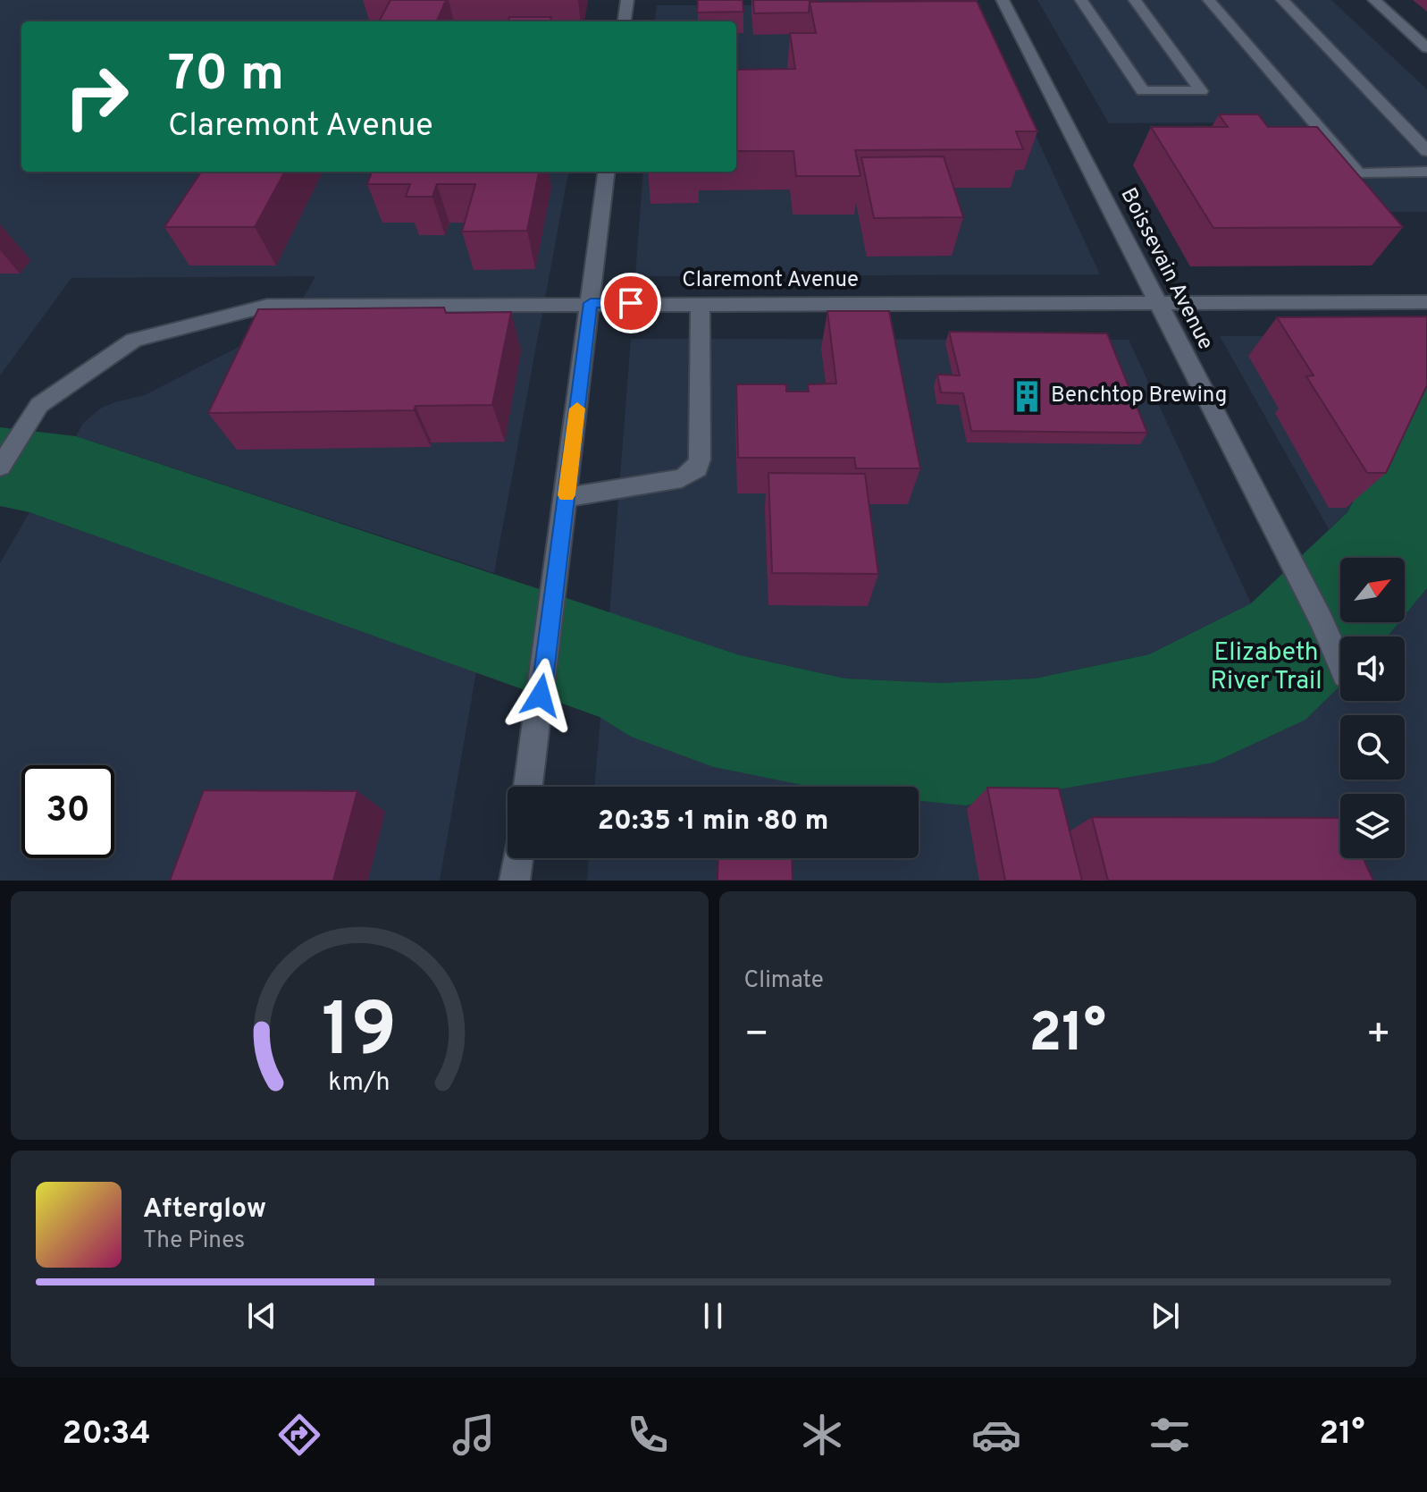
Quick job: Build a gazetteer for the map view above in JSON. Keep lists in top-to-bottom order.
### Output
{
  "streets": {
    "street": ["Boissevain Avenue", "Claremont Avenue"]
  },
  "crossings": [
    ["Boissevain Avenue", "Claremont Avenue"]
  ],
  "parks": ["Elizabeth River Trail"],
  "places": {
    "building": ["Benchtop Brewing"]
  },
  "north": "top right",
  "page": {
    "turn": ["70 m", "Claremont Avenue"],
    "limit": "30",
    "trip": "20:35 · 1 min · 80 m",
    "tile": "Climate",
    "heat": ["−", "21°", "+"],
    "song": ["Afterglow", "The Pines"],
    "tabs": ["20:34", "21°"],
    "gauge": ["19", "km/h"]
  }
}
